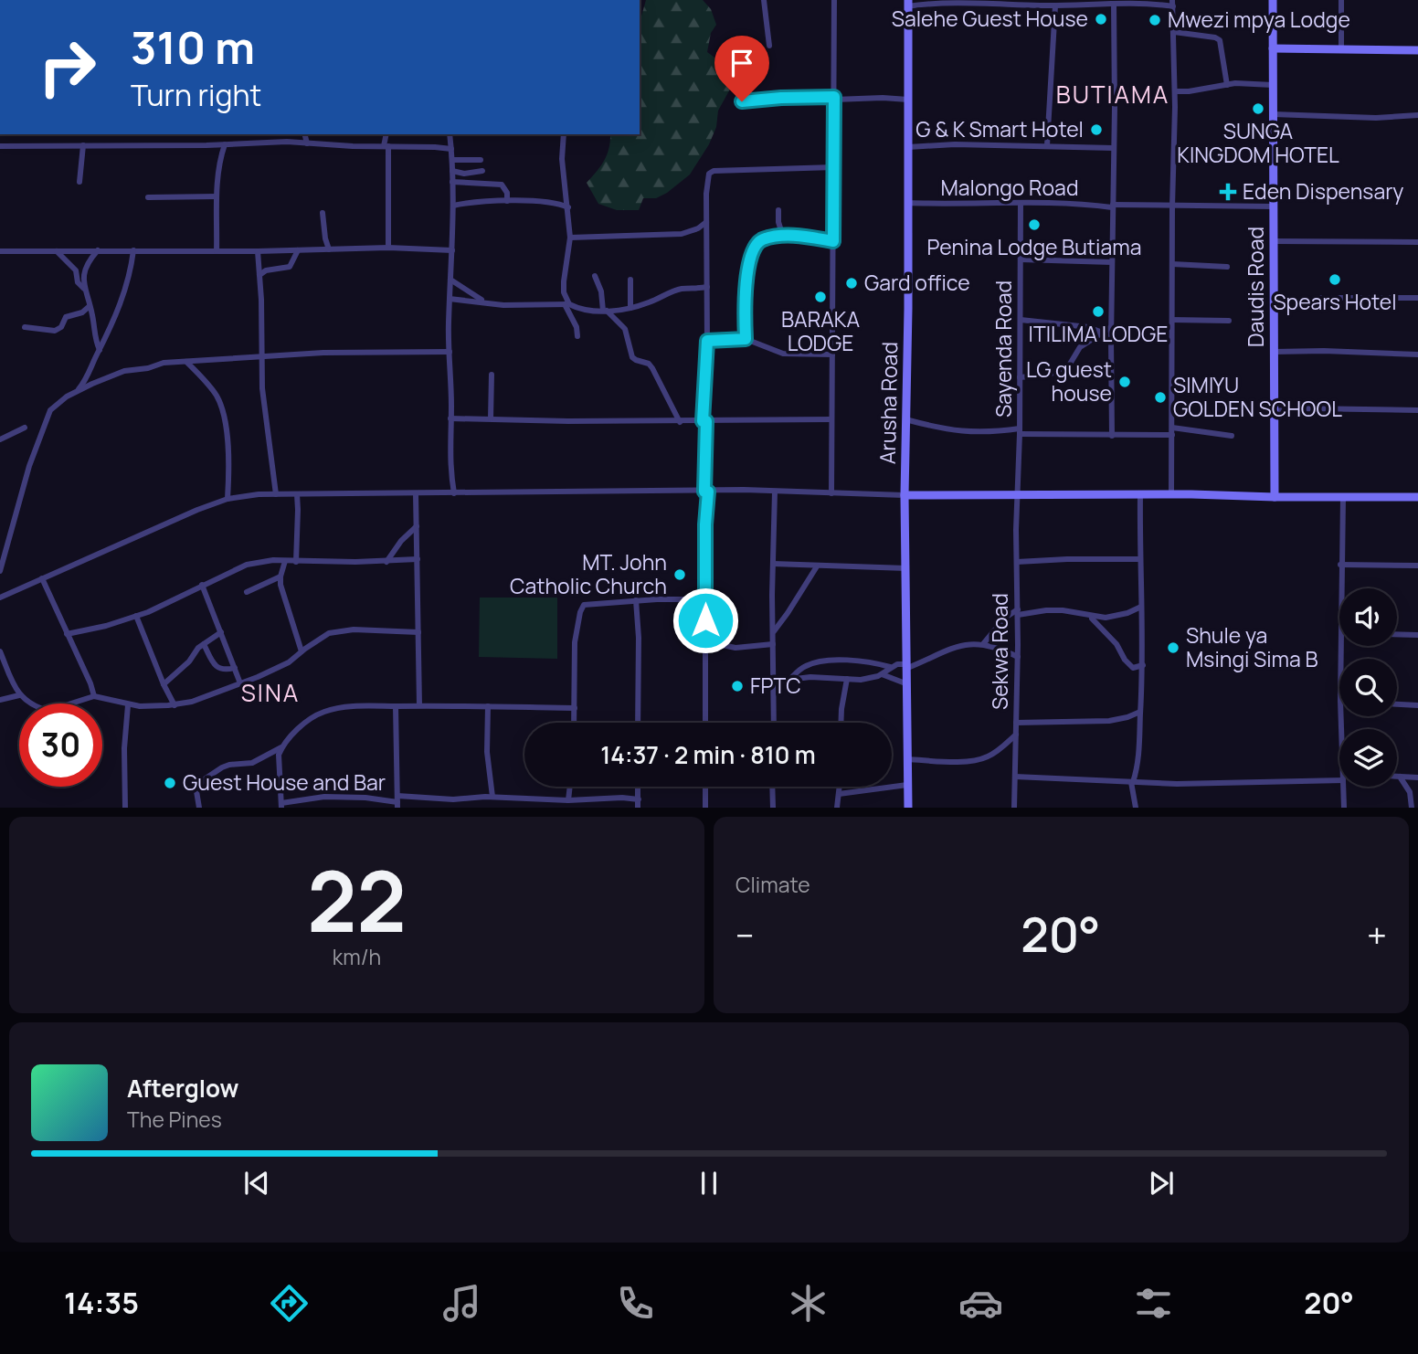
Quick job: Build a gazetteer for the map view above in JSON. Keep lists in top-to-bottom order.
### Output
{
  "streets": {
    "street": [
      "Malongo Road",
      "Daudis Road",
      "Sayenda Road",
      "Arusha Road",
      "Sekwa Road"
    ]
  },
  "crossings": [
    ["Malongo Road", "Daudis Road"],
    ["Malongo Road", "Sayenda Road"],
    ["Malongo Road", "Arusha Road"],
    ["Sayenda Road", "Sekwa Road"],
    ["Arusha Road", "Sekwa Road"]
  ],
  "districts": ["BUTIAMA", "SINA"],
  "places": {
    "other": [
      "Salehe Guest House",
      "Mwezi mpya Lodge",
      "SUNGA KINGDOM HOTEL",
      "G & K Smart Hotel",
      "Penina Lodge Butiama",
      "Spears Hotel",
      "Gard office",
      "BARAKA LODGE",
      "ITILIMA LODGE",
      "LG guest house",
      "SIMIYU GOLDEN SCHOOL",
      "MT. John Catholic Church",
      "Shule ya Msingi Sima B",
      "FPTC",
      "Guest House and Bar"
    ],
    "health": ["Eden Dispensary"]
  },
  "page": {
    "turn": ["310 m", "Turn right"],
    "limit": "30",
    "trip": "14:37 · 2 min · 810 m",
    "tile": [
      ["22", "km/h"],
      "Climate"
    ],
    "heat": ["−", "20°", "+"],
    "song": ["Afterglow", "The Pines"],
    "tabs": ["14:35", "20°"]
  }
}
